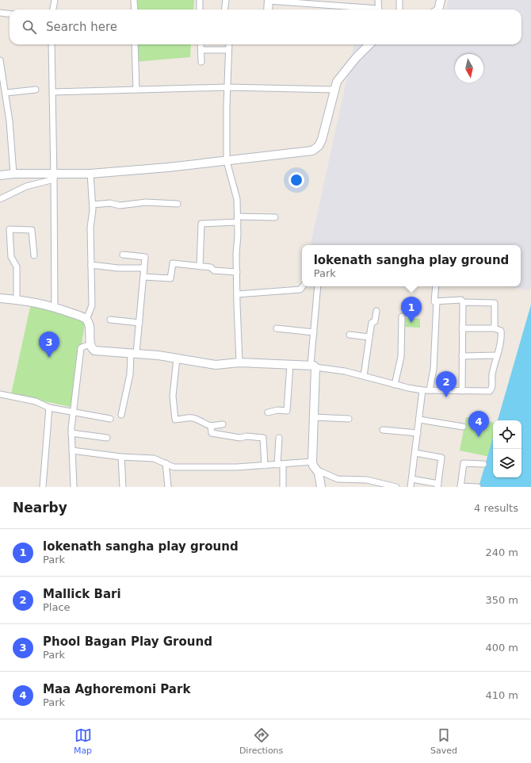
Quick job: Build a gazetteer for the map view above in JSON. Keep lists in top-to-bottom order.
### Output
{
  "north": "bottom",
  "page": {
    "search": "Search here",
    "popup": ["lokenath sangha play ground", "Park"],
    "pins": [
      "1",
      "3",
      "2",
      "4"
    ],
    "heading": ["Nearby", "4 results"],
    "list": [
      {
        "mark": "1",
        "name": "lokenath sangha play ground",
        "note": "Park",
        "value": "240 m"
      },
      {
        "mark": "2",
        "name": "Mallick Bari",
        "note": "Place",
        "value": "350 m"
      },
      {
        "mark": "3",
        "name": "Phool Bagan Play Ground",
        "note": "Park",
        "value": "400 m"
      },
      {
        "mark": "4",
        "name": "Maa Aghoremoni Park",
        "note": "Park",
        "value": "410 m"
      }
    ],
    "nav": ["Map", "Directions", "Saved"]
  }
}
